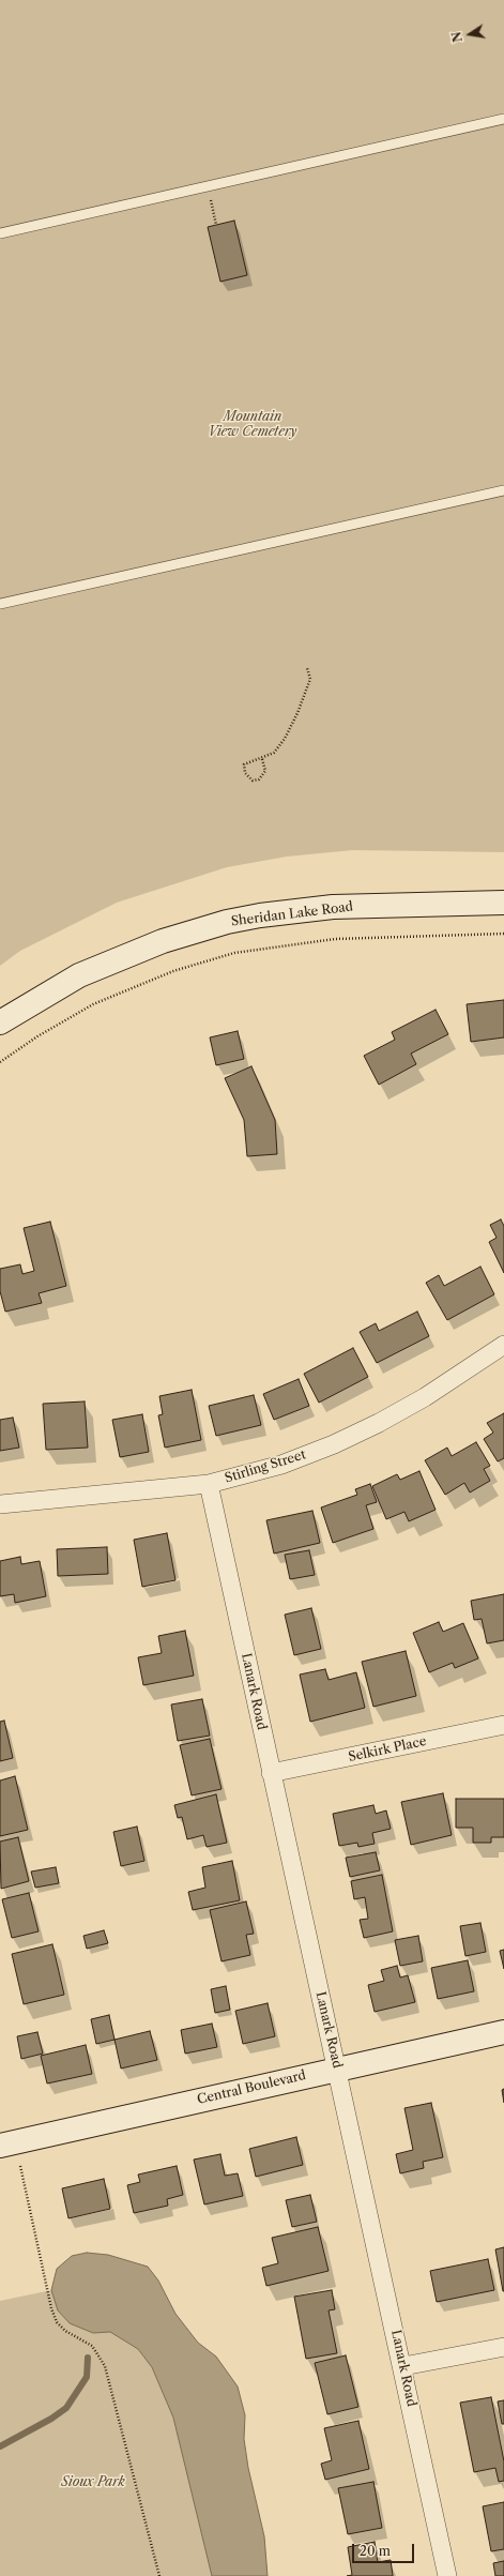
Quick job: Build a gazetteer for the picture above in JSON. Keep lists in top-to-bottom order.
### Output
{
  "streets": {
    "main road": ["Sheridan Lake Road", "Central Boulevard"],
    "street": ["Stirling Street", "Lanark Road", "Selkirk Place"]
  },
  "crossings": [
    ["Stirling Street", "Lanark Road"],
    ["Lanark Road", "Selkirk Place"],
    ["Lanark Road", "Central Boulevard"]
  ],
  "parks": ["Mountain View Cemetery", "Sioux Park"],
  "scale_bar": "20 m",
  "north": "left"
}
